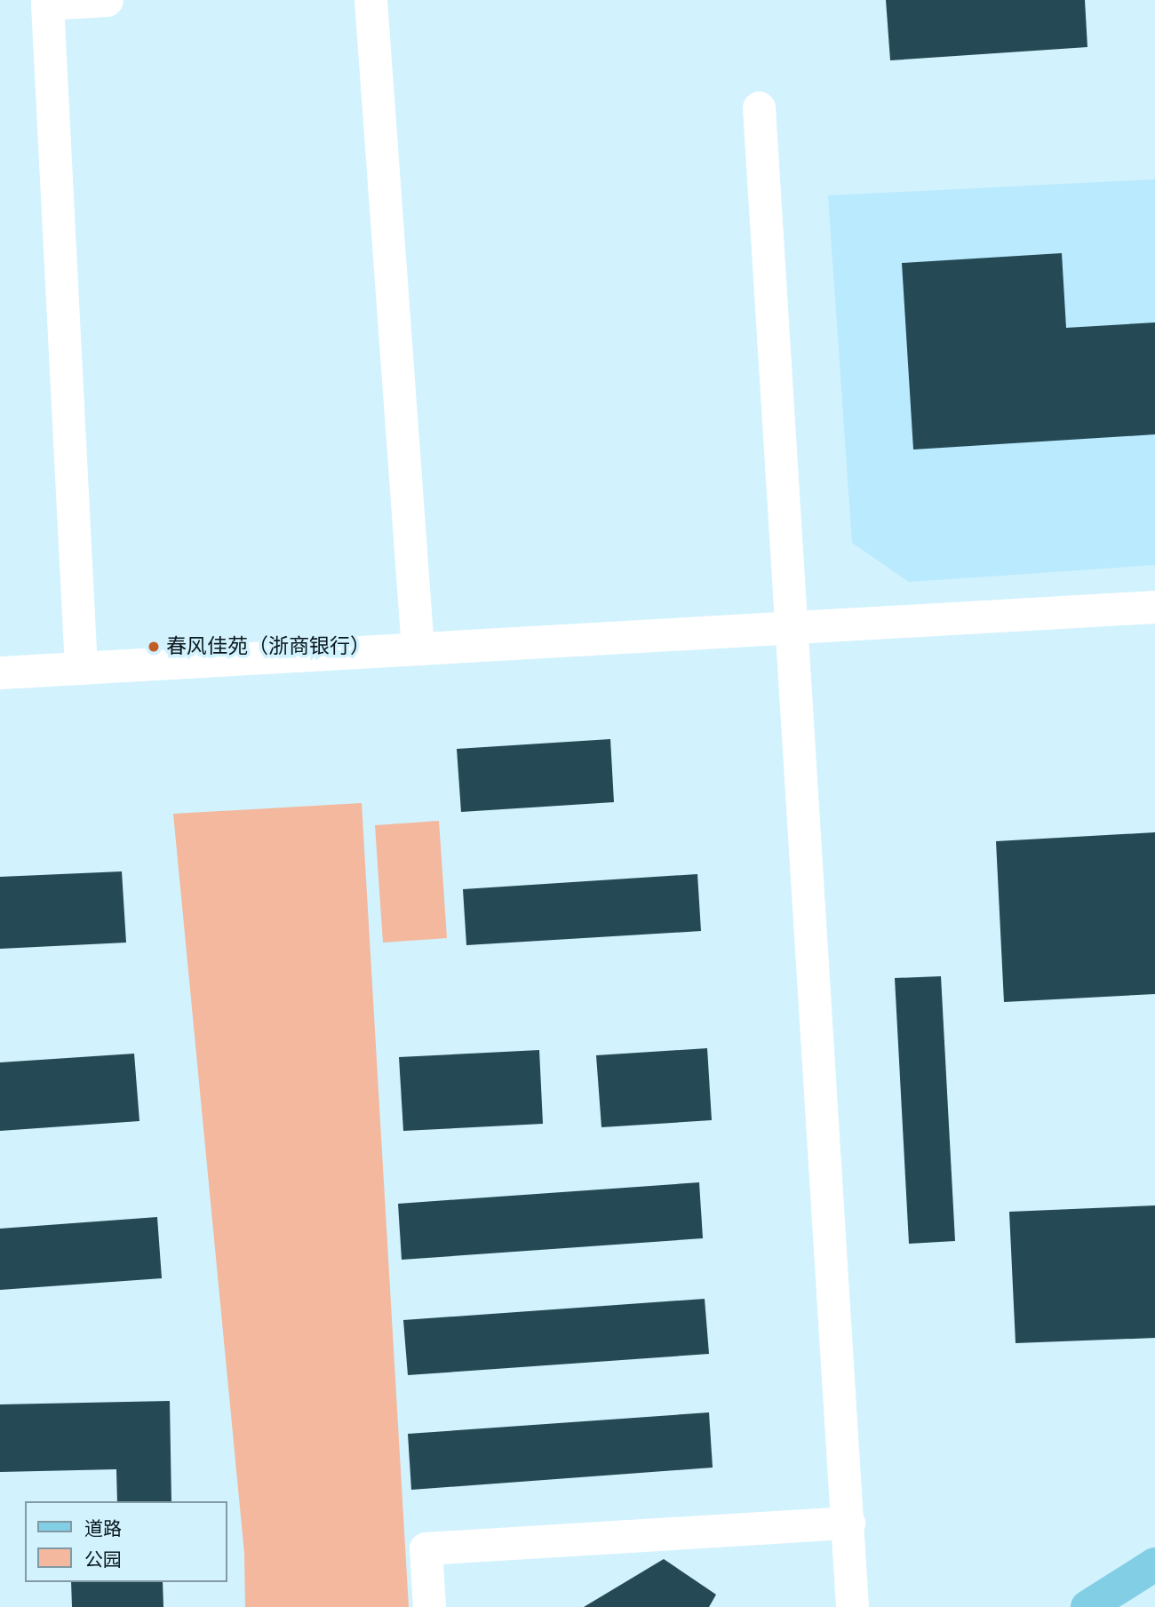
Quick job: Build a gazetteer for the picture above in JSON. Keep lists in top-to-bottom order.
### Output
{
  "places": ["春风佳苑（浙商银行）"],
  "legend": ["道路", "公园"]
}
